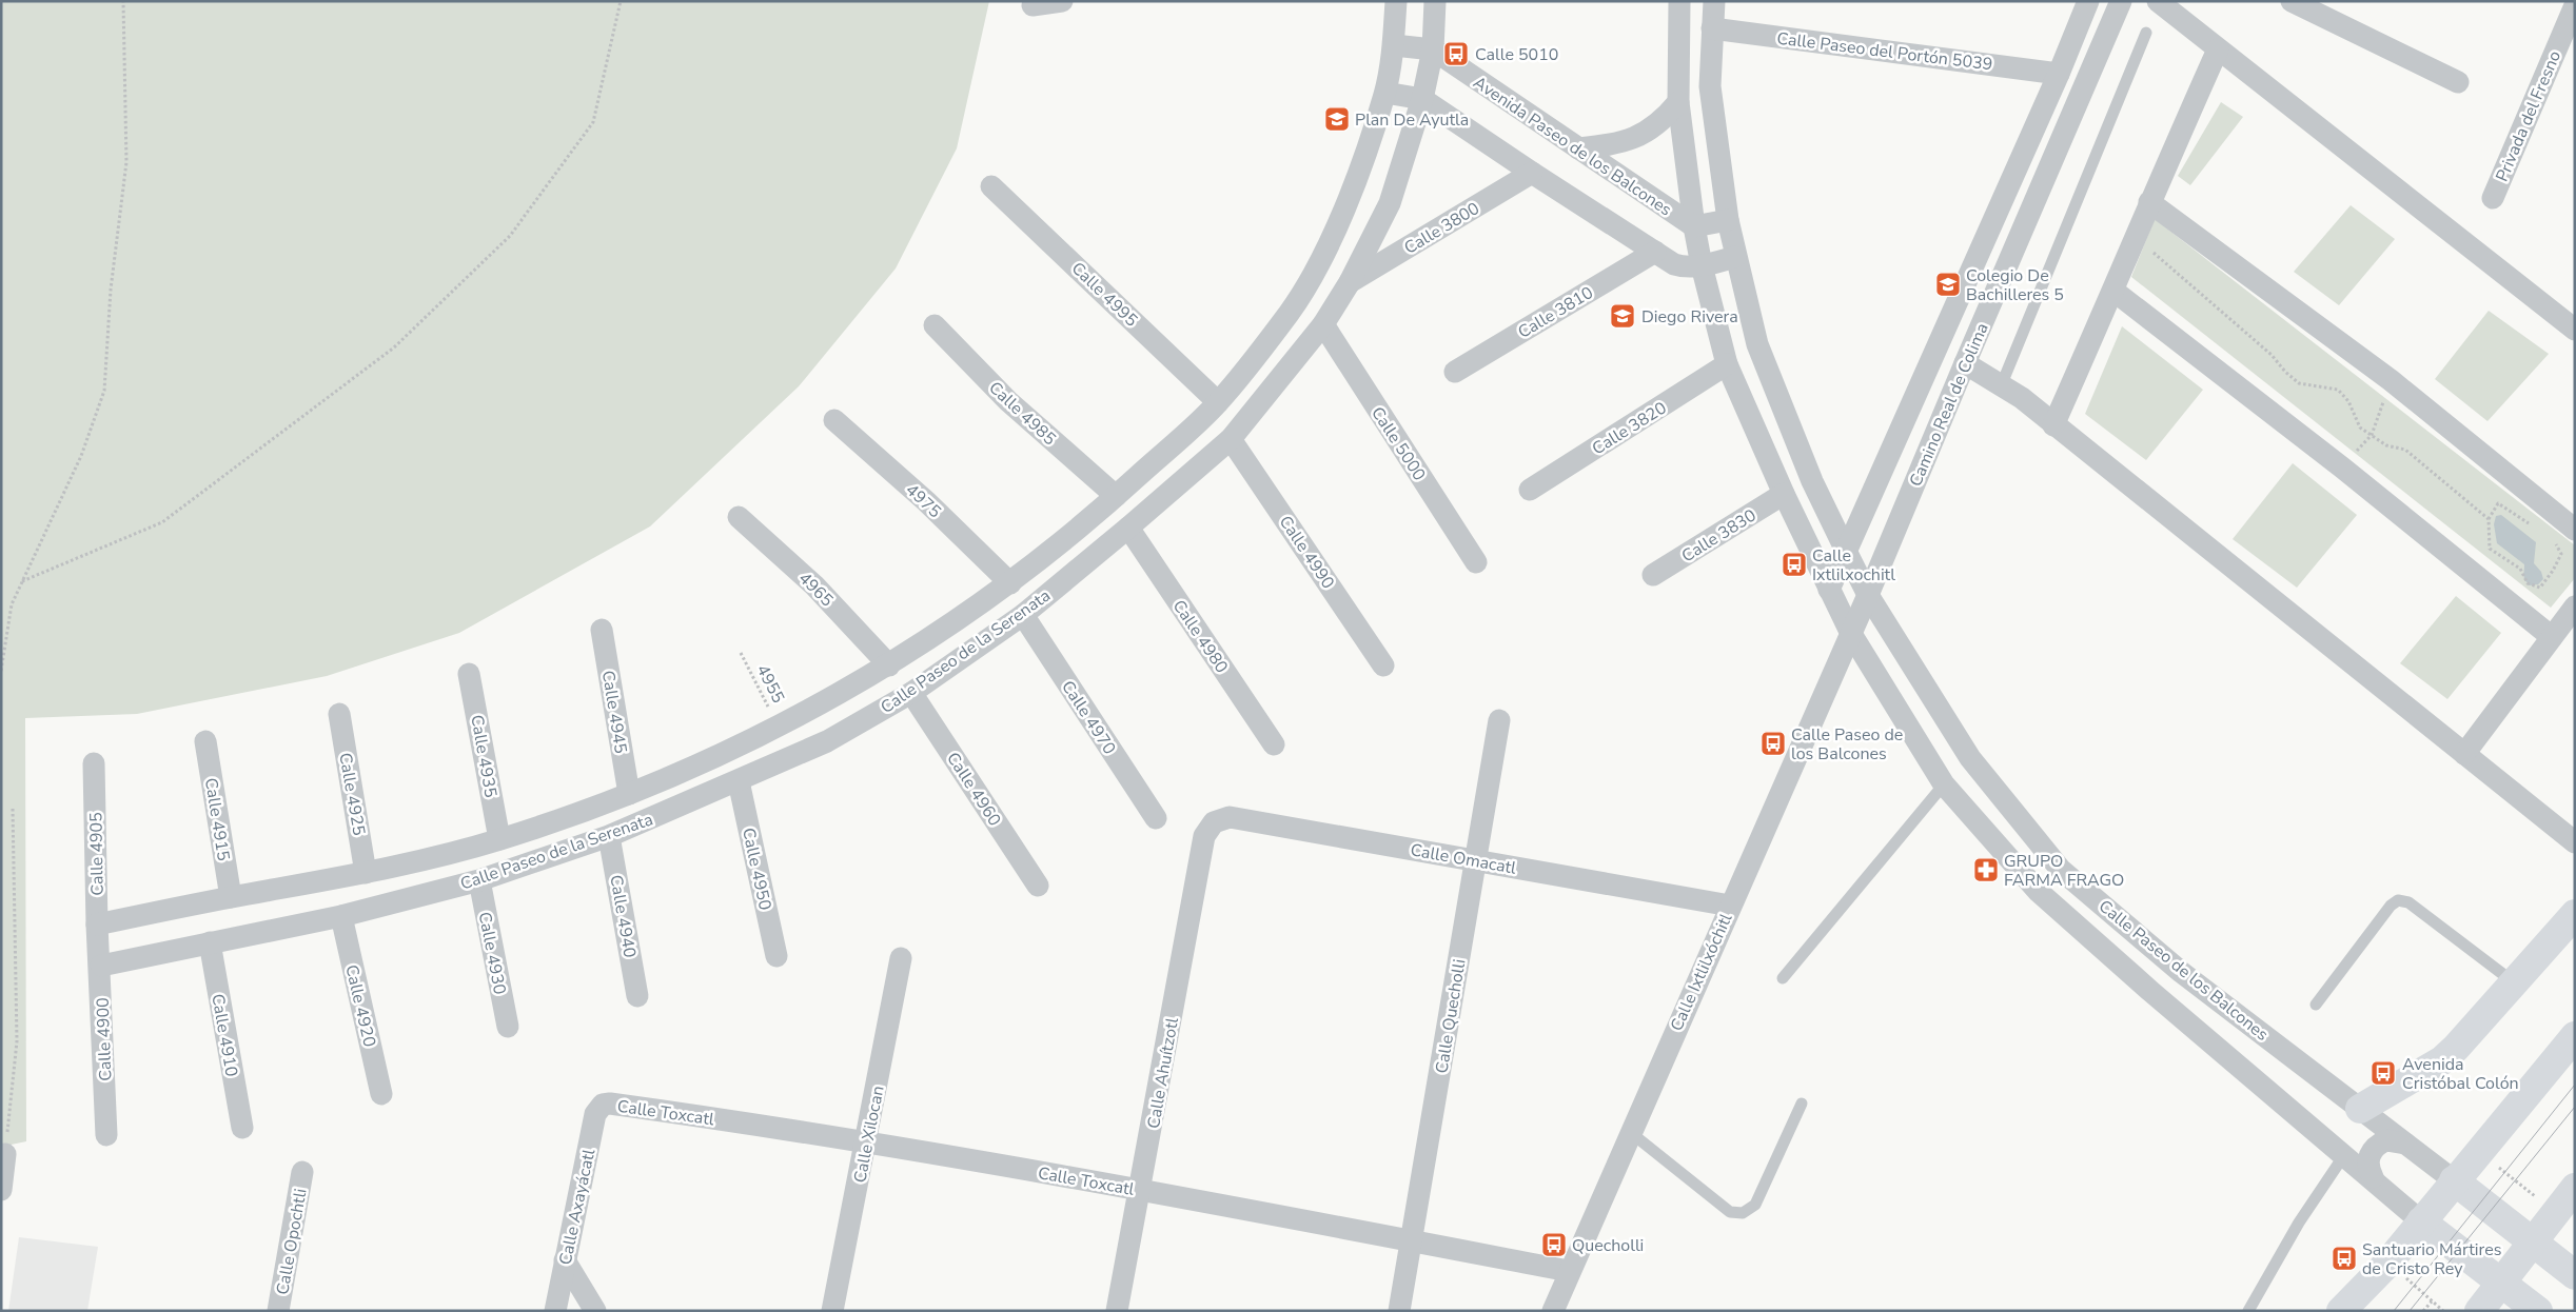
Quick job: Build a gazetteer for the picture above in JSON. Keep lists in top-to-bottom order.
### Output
{
  "streets": {
    "main road": ["Calle Paseo de los Balcones"],
    "street": [
      "Calle Paseo del Portón 5039",
      "Privada del Fresno",
      "Avenida Paseo de los Balcones",
      "Calle 3800",
      "Calle 4995",
      "Calle 3810",
      "Camino Real de Colima",
      "Calle 4985",
      "Calle 3820",
      "Calle 5000",
      "4975",
      "Calle 3830",
      "Calle 4990",
      "4965",
      "Calle 4980",
      "Calle Paseo de la Serenata",
      "Calle 4945",
      "Calle 4970",
      "Calle 4935",
      "Calle 4960",
      "Calle 4925",
      "Calle 4915",
      "Calle 4905",
      "Calle Omacatl",
      "Calle 4950",
      "Calle 4940",
      "Calle 4930",
      "Calle Ixtlilxóchitl",
      "Calle 4920",
      "Calle Quecholli",
      "Calle 4910",
      "Calle 4900",
      "Calle Ahuítzotl",
      "Calle Toxcatl",
      "Calle Xilocan",
      "Calle Axayácatl",
      "Calle Opochtli"
    ],
    "path": ["4955"]
  },
  "crossings": [
    ["Calle Paseo del Portón 5039", "Camino Real de Colima"],
    ["Avenida Paseo de los Balcones", "Calle Paseo de la Serenata"],
    ["Calle 3800", "Calle Paseo de la Serenata"],
    ["Calle 4995", "Calle Paseo de la Serenata"],
    ["Camino Real de Colima", "Calle Paseo de los Balcones"],
    ["Camino Real de Colima", "Calle Ixtlilxóchitl"],
    ["Calle 4985", "Calle Paseo de la Serenata"],
    ["Calle 5000", "Calle Paseo de la Serenata"],
    ["4975", "Calle Paseo de la Serenata"],
    ["Calle 4990", "Calle Paseo de la Serenata"],
    ["4965", "Calle Paseo de la Serenata"],
    ["Calle 4980", "Calle Paseo de la Serenata"],
    ["Calle Paseo de la Serenata", "4955"],
    ["Calle Paseo de la Serenata", "Calle 4945"],
    ["Calle Paseo de la Serenata", "Calle 4970"],
    ["Calle Paseo de la Serenata", "Calle 4935"],
    ["Calle Paseo de la Serenata", "Calle 4960"],
    ["Calle Paseo de la Serenata", "Calle 4925"],
    ["Calle Paseo de la Serenata", "Calle 4915"],
    ["Calle Paseo de la Serenata", "Calle 4905"],
    ["Calle Paseo de la Serenata", "Calle 4950"],
    ["Calle Paseo de la Serenata", "Calle 4940"],
    ["Calle Paseo de la Serenata", "Calle 4930"],
    ["Calle Paseo de la Serenata", "Calle 4920"],
    ["Calle Paseo de la Serenata", "Calle 4910"],
    ["Calle Paseo de la Serenata", "Calle 4900"],
    ["Calle 4905", "Calle 4900"],
    ["Calle Omacatl", "Calle Ixtlilxóchitl"],
    ["Calle Omacatl", "Calle Quecholli"],
    ["Calle Omacatl", "Calle Ahuítzotl"],
    ["Calle Paseo de los Balcones", "Calle Ixtlilxóchitl"],
    ["Calle Ixtlilxóchitl", "Calle Toxcatl"],
    ["Calle Quecholli", "Calle Toxcatl"],
    ["Calle Ahuítzotl", "Calle Toxcatl"],
    ["Calle Toxcatl", "Calle Xilocan"],
    ["Calle Toxcatl", "Calle Axayácatl"]
  ],
  "places": {
    "bus stop": [
      "Calle 5010",
      "Calle Ixtlilxochitl",
      "Calle Paseo de los Balcones",
      "Avenida Cristóbal Colón",
      "Quecholli",
      "Santuario Mártires de Cristo Rey"
    ],
    "school or university": ["Plan De Ayutla", "Colegio De Bachilleres 5", "Diego Rivera"],
    "pharmacy": ["GRUPO FARMA FRAGO"]
  }
}
